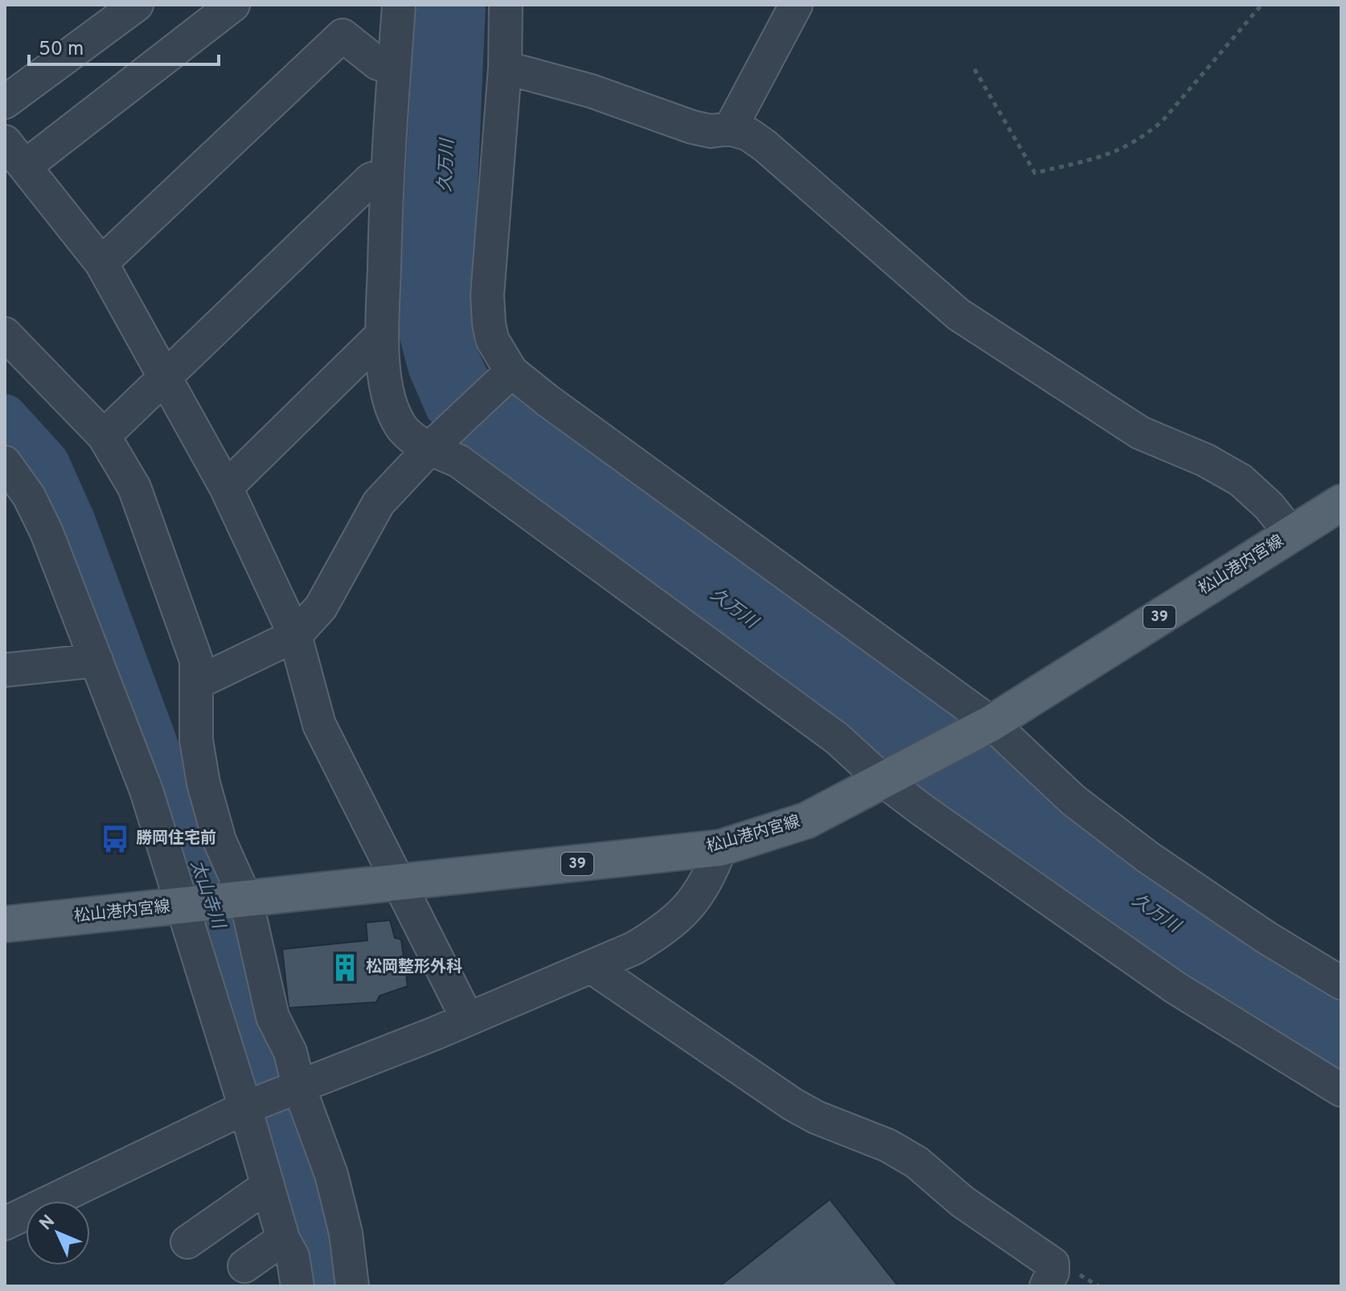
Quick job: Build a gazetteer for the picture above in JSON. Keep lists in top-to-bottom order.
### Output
{
  "streets": {
    "main road": ["松山港内宮線", "39"]
  },
  "water": ["久万川", "太山寺川"],
  "places": {
    "bus stop": ["勝岡住宅前"],
    "building": ["松岡整形外科"]
  },
  "scale_bar": "50 m",
  "north": "top left"
}
